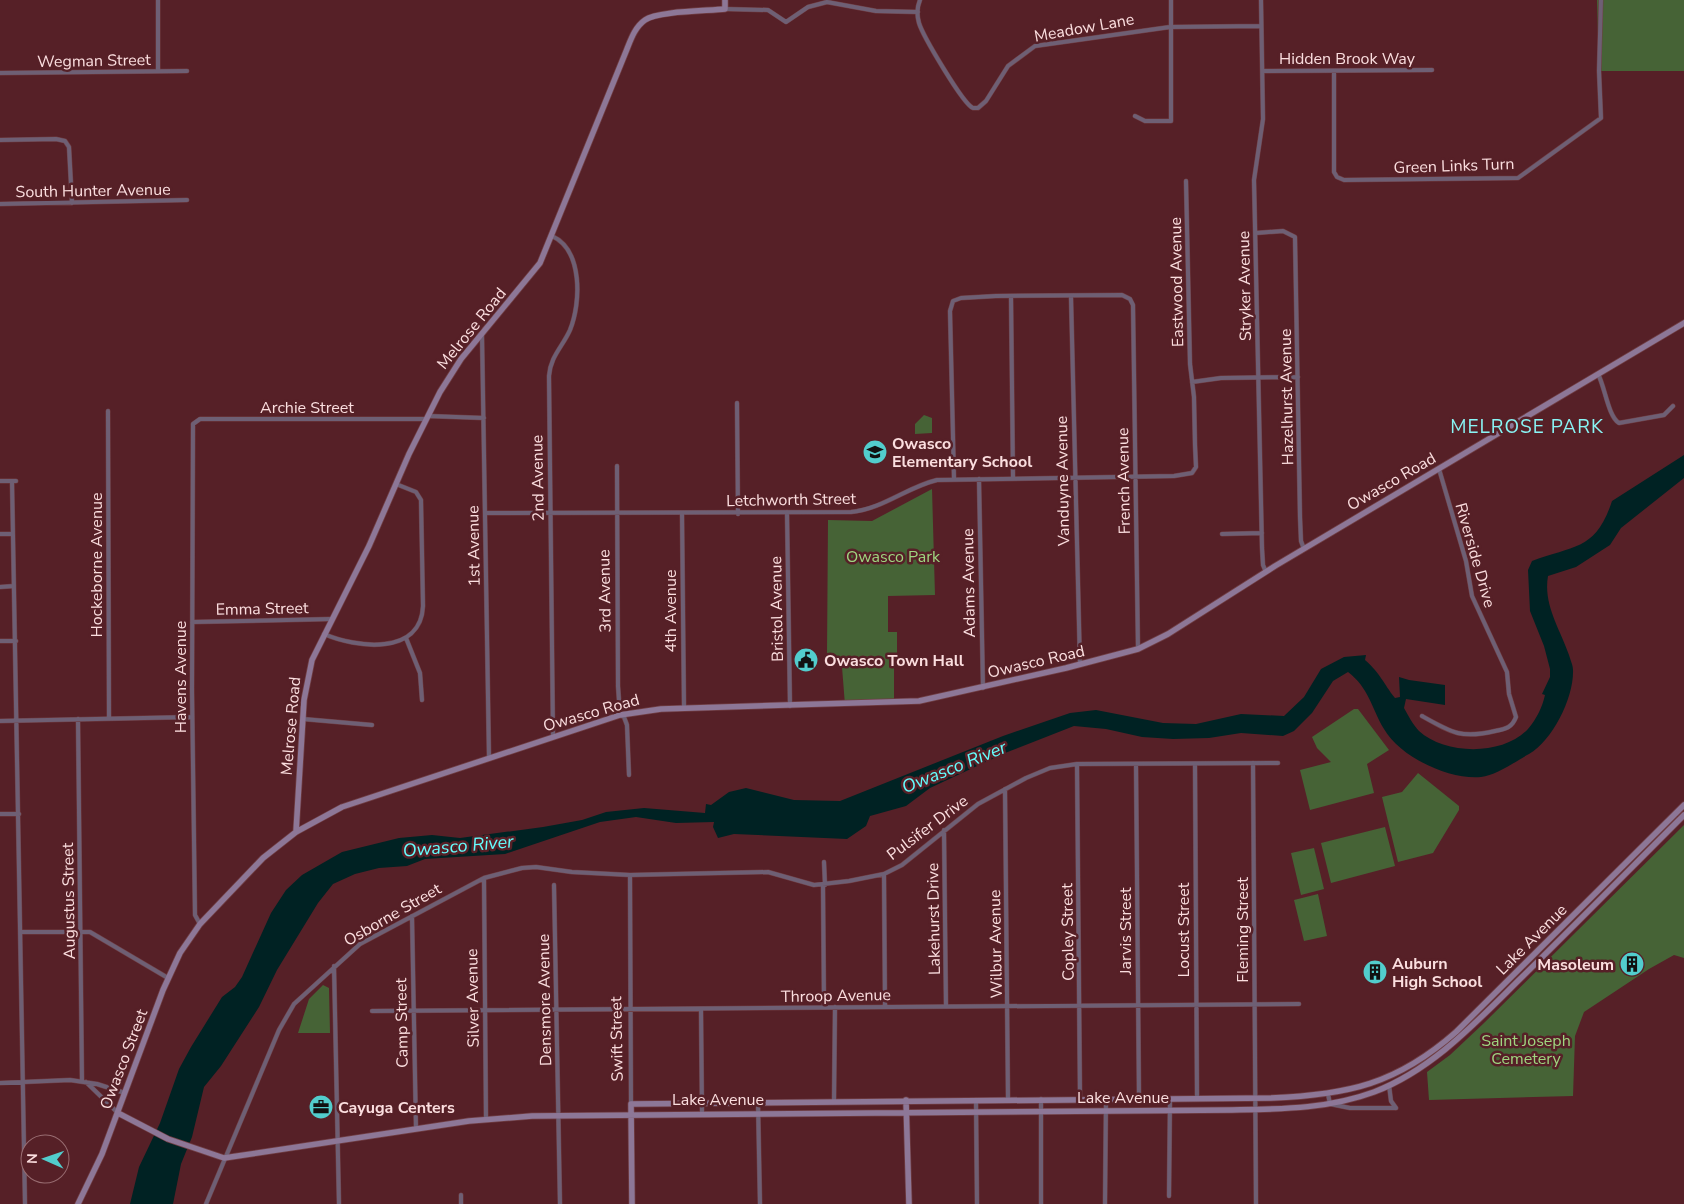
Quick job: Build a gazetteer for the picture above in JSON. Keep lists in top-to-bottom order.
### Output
{
  "streets": {
    "main road": [
      "Melrose Road",
      "Owasco Road",
      "Lake Avenue",
      "Swift Street",
      "Owasco Street"
    ],
    "street": [
      "Meadow Lane",
      "Hidden Brook Way",
      "Wegman Street",
      "Green Links Turn",
      "South Hunter Avenue",
      "Eastwood Avenue",
      "Stryker Avenue",
      "Hazelhurst Avenue",
      "Archie Street",
      "2nd Avenue",
      "Vanduyne Avenue",
      "French Avenue",
      "Letchworth Street",
      "1st Avenue",
      "Riverside Drive",
      "Hockeborne Avenue",
      "Adams Avenue",
      "3rd Avenue",
      "Emma Street",
      "Bristol Avenue",
      "4th Avenue",
      "Havens Avenue",
      "Pulsifer Drive",
      "Augustus Street",
      "Osborne Street",
      "Lakehurst Drive",
      "Locust Street",
      "Fleming Street",
      "Jarvis Street",
      "Copley Street",
      "Wilbur Avenue",
      "Throop Avenue",
      "Silver Avenue",
      "Densmore Avenue",
      "Camp Street"
    ]
  },
  "crossings": [
    ["Meadow Lane", "Stryker Avenue"],
    ["Hidden Brook Way", "Green Links Turn"],
    ["Hidden Brook Way", "Stryker Avenue"],
    ["Eastwood Avenue", "Letchworth Street"],
    ["Stryker Avenue", "Hazelhurst Avenue"],
    ["Stryker Avenue", "Owasco Road"],
    ["Melrose Road", "Archie Street"],
    ["Melrose Road", "2nd Avenue"],
    ["Melrose Road", "Owasco Road"],
    ["Melrose Road", "1st Avenue"],
    ["Melrose Road", "Emma Street"],
    ["Hazelhurst Avenue", "Owasco Road"],
    ["Archie Street", "1st Avenue"],
    ["Archie Street", "Havens Avenue"],
    ["2nd Avenue", "Owasco Road"],
    ["2nd Avenue", "Letchworth Street"],
    ["Vanduyne Avenue", "French Avenue"],
    ["Vanduyne Avenue", "Owasco Road"],
    ["Vanduyne Avenue", "Letchworth Street"],
    ["French Avenue", "Owasco Road"],
    ["French Avenue", "Letchworth Street"],
    ["Owasco Road", "1st Avenue"],
    ["Owasco Road", "Riverside Drive"],
    ["Owasco Road", "Adams Avenue"],
    ["Owasco Road", "3rd Avenue"],
    ["Owasco Road", "Bristol Avenue"],
    ["Owasco Road", "4th Avenue"],
    ["Owasco Road", "Havens Avenue"],
    ["Owasco Road", "Owasco Street"],
    ["Letchworth Street", "1st Avenue"],
    ["Letchworth Street", "Adams Avenue"],
    ["Letchworth Street", "3rd Avenue"],
    ["Letchworth Street", "Bristol Avenue"],
    ["Letchworth Street", "4th Avenue"],
    ["Emma Street", "Havens Avenue"],
    ["Havens Avenue", "Owasco Street"],
    ["Pulsifer Drive", "Osborne Street"],
    ["Pulsifer Drive", "Lakehurst Drive"],
    ["Pulsifer Drive", "Locust Street"],
    ["Pulsifer Drive", "Fleming Street"],
    ["Pulsifer Drive", "Jarvis Street"],
    ["Pulsifer Drive", "Copley Street"],
    ["Pulsifer Drive", "Wilbur Avenue"],
    ["Pulsifer Drive", "Swift Street"],
    ["Osborne Street", "Lake Avenue"],
    ["Osborne Street", "Silver Avenue"],
    ["Osborne Street", "Camp Street"],
    ["Lakehurst Drive", "Throop Avenue"],
    ["Locust Street", "Lake Avenue"],
    ["Locust Street", "Throop Avenue"],
    ["Fleming Street", "Lake Avenue"],
    ["Fleming Street", "Throop Avenue"],
    ["Jarvis Street", "Lake Avenue"],
    ["Jarvis Street", "Throop Avenue"],
    ["Copley Street", "Lake Avenue"],
    ["Copley Street", "Throop Avenue"],
    ["Lake Avenue", "Wilbur Avenue"],
    ["Lake Avenue", "Silver Avenue"],
    ["Lake Avenue", "Densmore Avenue"],
    ["Lake Avenue", "Camp Street"],
    ["Lake Avenue", "Swift Street"],
    ["Lake Avenue", "Owasco Street"],
    ["Wilbur Avenue", "Throop Avenue"],
    ["Throop Avenue", "Silver Avenue"],
    ["Throop Avenue", "Densmore Avenue"],
    ["Throop Avenue", "Camp Street"],
    ["Throop Avenue", "Swift Street"]
  ],
  "districts": ["MELROSE PARK"],
  "water": ["Owasco River"],
  "parks": ["Owasco Park", "Saint Joseph Cemetery"],
  "places": {
    "school or university": ["Owasco Elementary School"],
    "public building": ["Owasco Town Hall"],
    "building": ["Masoleum", "Auburn High School"],
    "office": ["Cayuga Centers"]
  },
  "north": "left"
}
